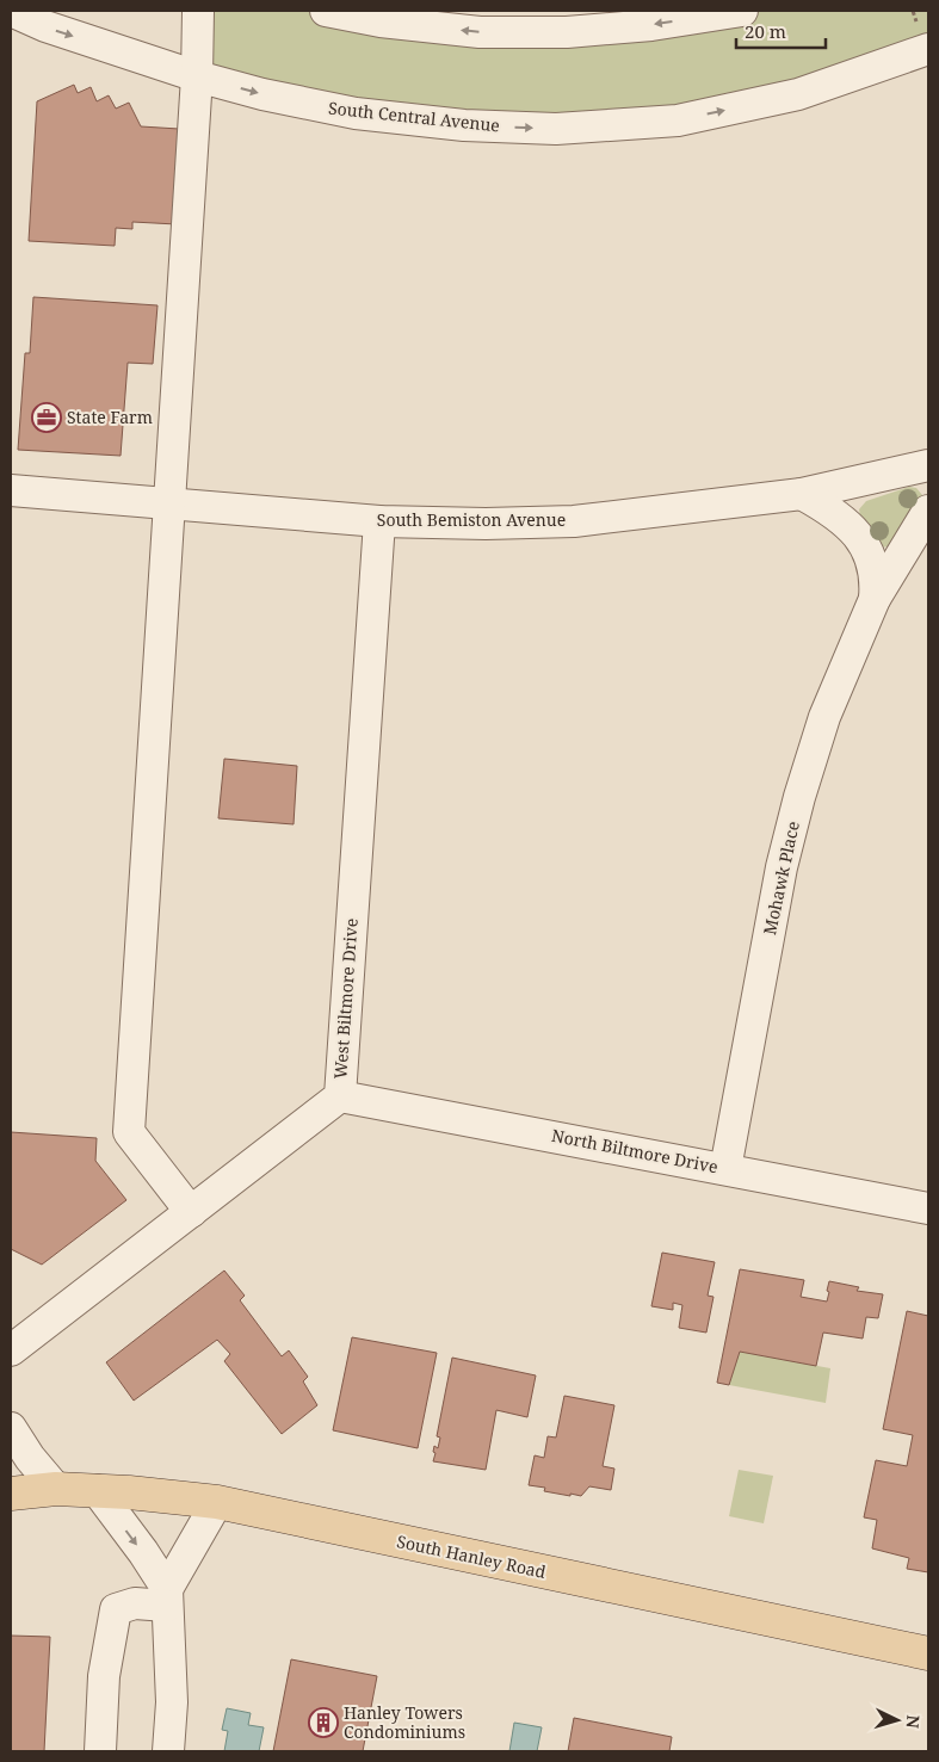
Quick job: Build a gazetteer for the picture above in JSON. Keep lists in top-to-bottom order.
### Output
{
  "streets": {
    "main road": ["South Hanley Road"],
    "street": [
      "South Central Avenue",
      "South Bemiston Avenue",
      "Mohawk Place",
      "West Biltmore Drive",
      "North Biltmore Drive"
    ]
  },
  "crossings": [
    ["South Bemiston Avenue", "Mohawk Place"],
    ["South Bemiston Avenue", "West Biltmore Drive"],
    ["Mohawk Place", "North Biltmore Drive"],
    ["West Biltmore Drive", "North Biltmore Drive"]
  ],
  "places": {
    "office": ["State Farm"],
    "building": ["Hanley Towers Condominiums"]
  },
  "scale_bar": "20 m",
  "north": "right"
}
